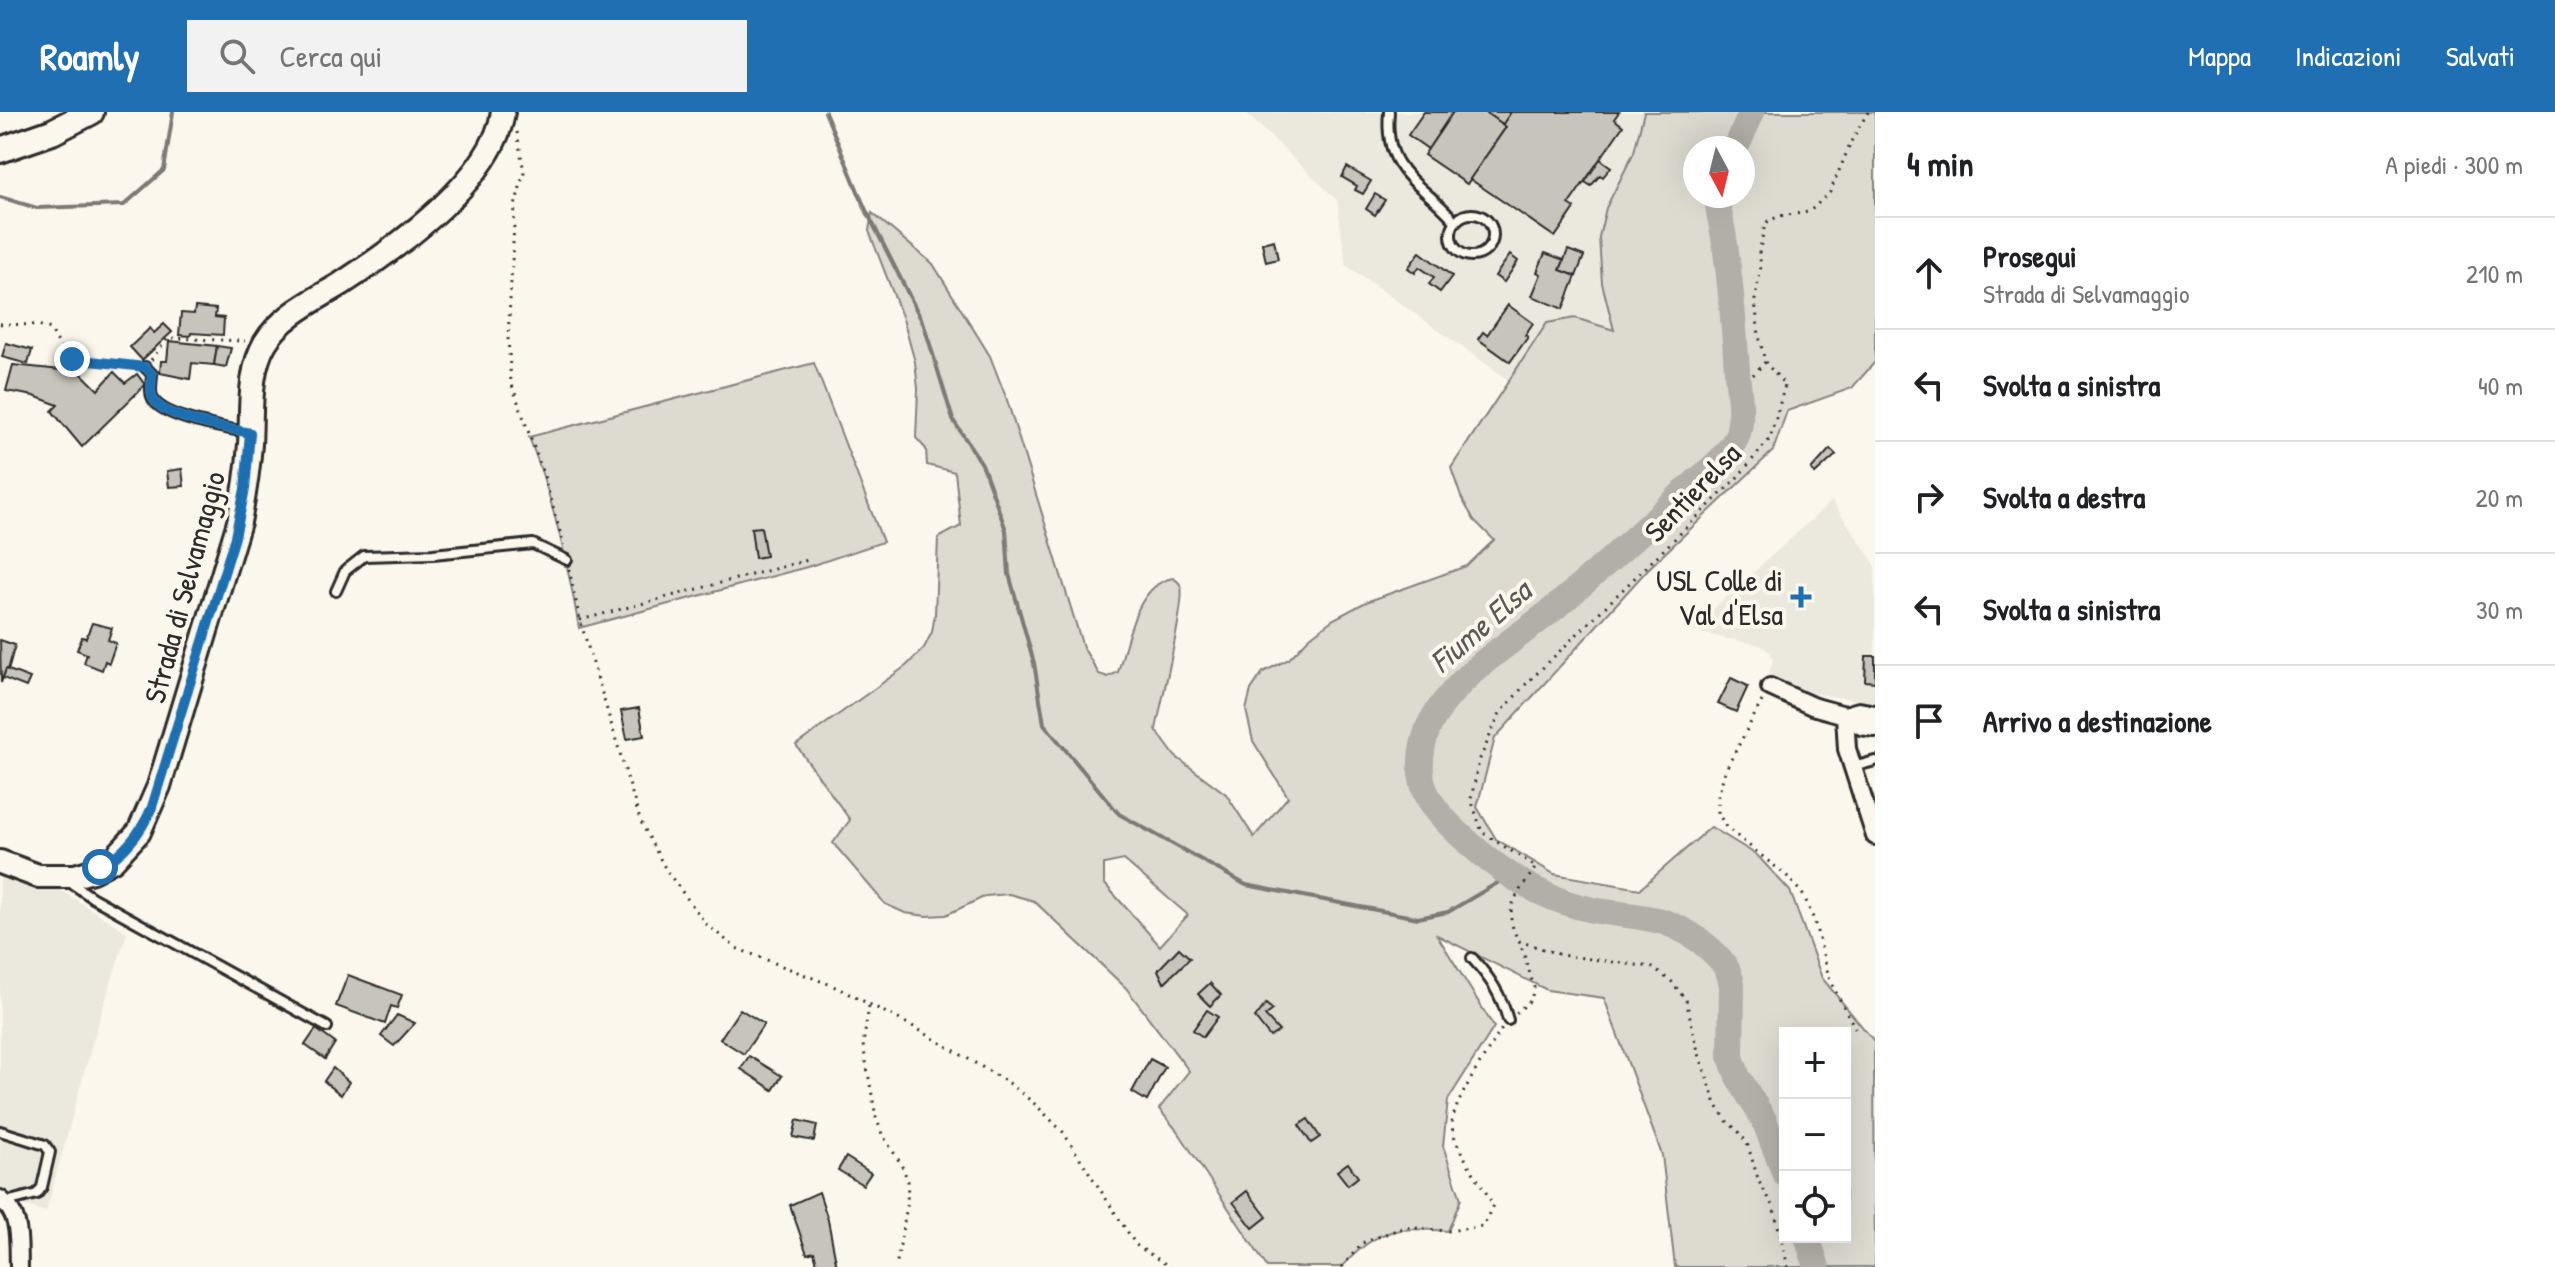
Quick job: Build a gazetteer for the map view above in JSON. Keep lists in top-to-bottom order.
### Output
{
  "streets": {
    "street": ["Strada di Selvamaggio"],
    "path": ["Sentierelsa"]
  },
  "water": ["Fiume Elsa"],
  "places": {
    "health": ["USL Colle di Val d'Elsa"]
  },
  "north": "bottom",
  "page": {
    "header": "Roamly",
    "search": "Cerca qui",
    "nav": ["Mappa", "Indicazioni", "Salvati"],
    "heading": ["4 min", "A piedi · 300 m"],
    "list": [
      ["Prosegui", "Strada di Selvamaggio", "210 m"],
      ["Svolta a sinistra", "40 m"],
      ["Svolta a destra", "20 m"],
      ["Svolta a sinistra", "30 m"],
      "Arrivo a destinazione"
    ],
    "map_buttons": ["+", "−"]
  }
}
